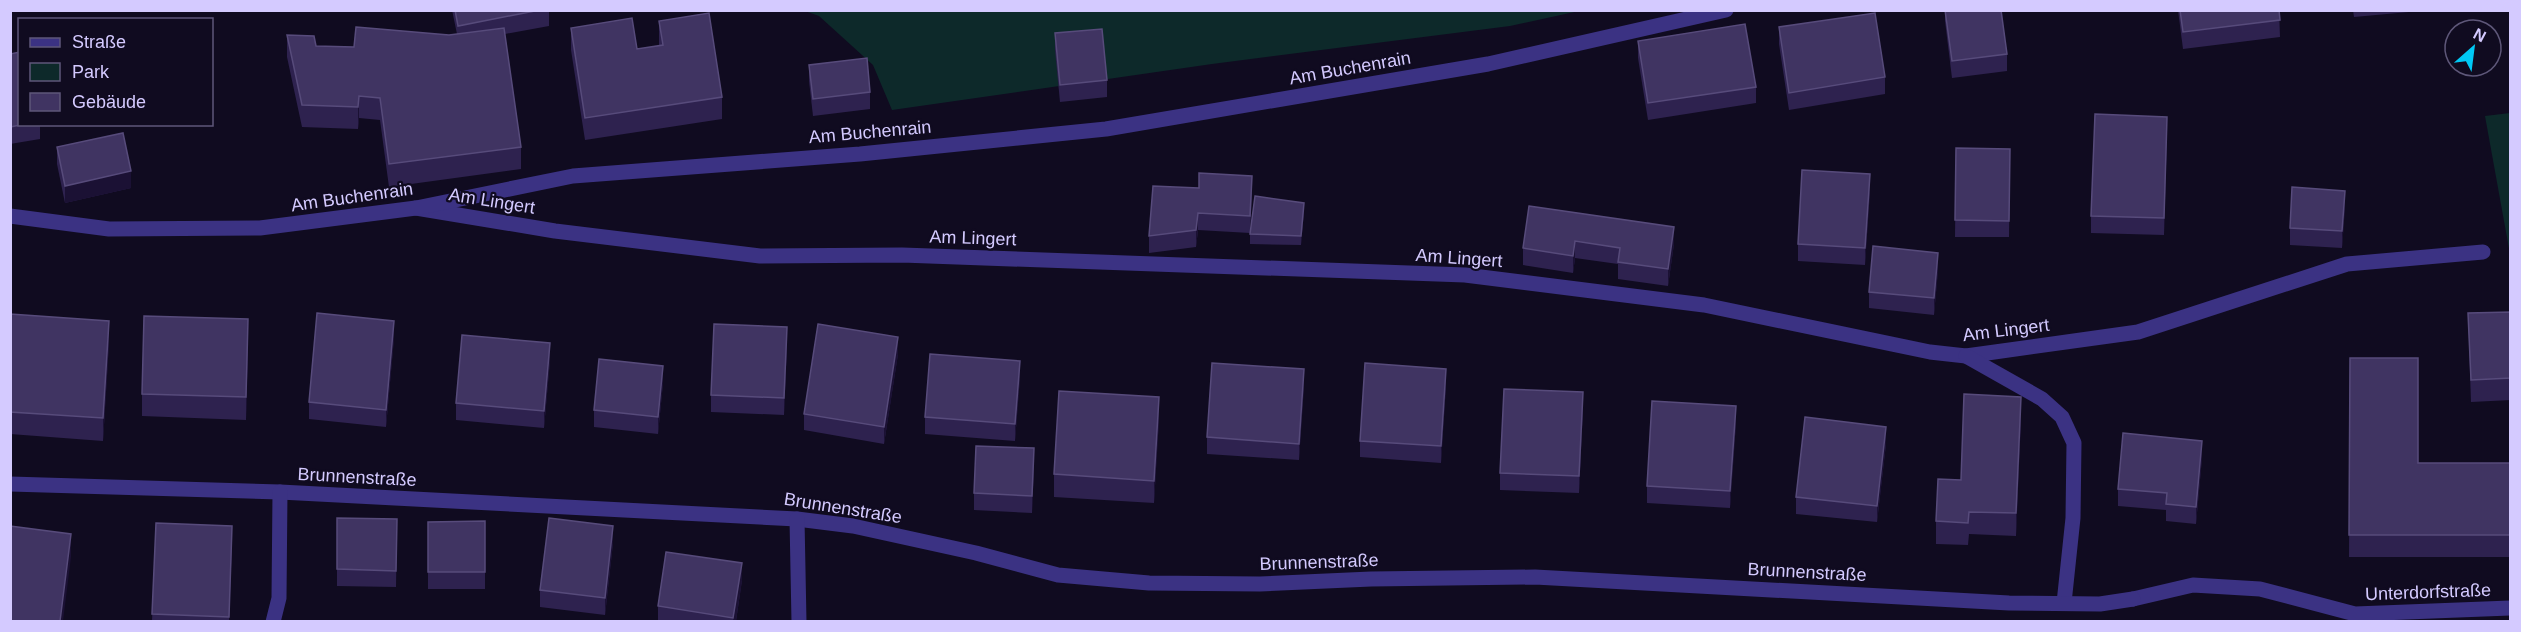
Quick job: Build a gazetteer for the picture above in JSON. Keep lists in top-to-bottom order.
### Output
{
  "streets": {
    "street": [
      "Am Buchenrain",
      "Am Lingert",
      "Brunnenstraße",
      "Unterdorfstraße"
    ]
  },
  "crossings": [
    ["Am Buchenrain", "Am Lingert"],
    ["Brunnenstraße", "Unterdorfstraße"]
  ],
  "legend": ["Straße", "Park", "Gebäude"],
  "north": "top right"
}
